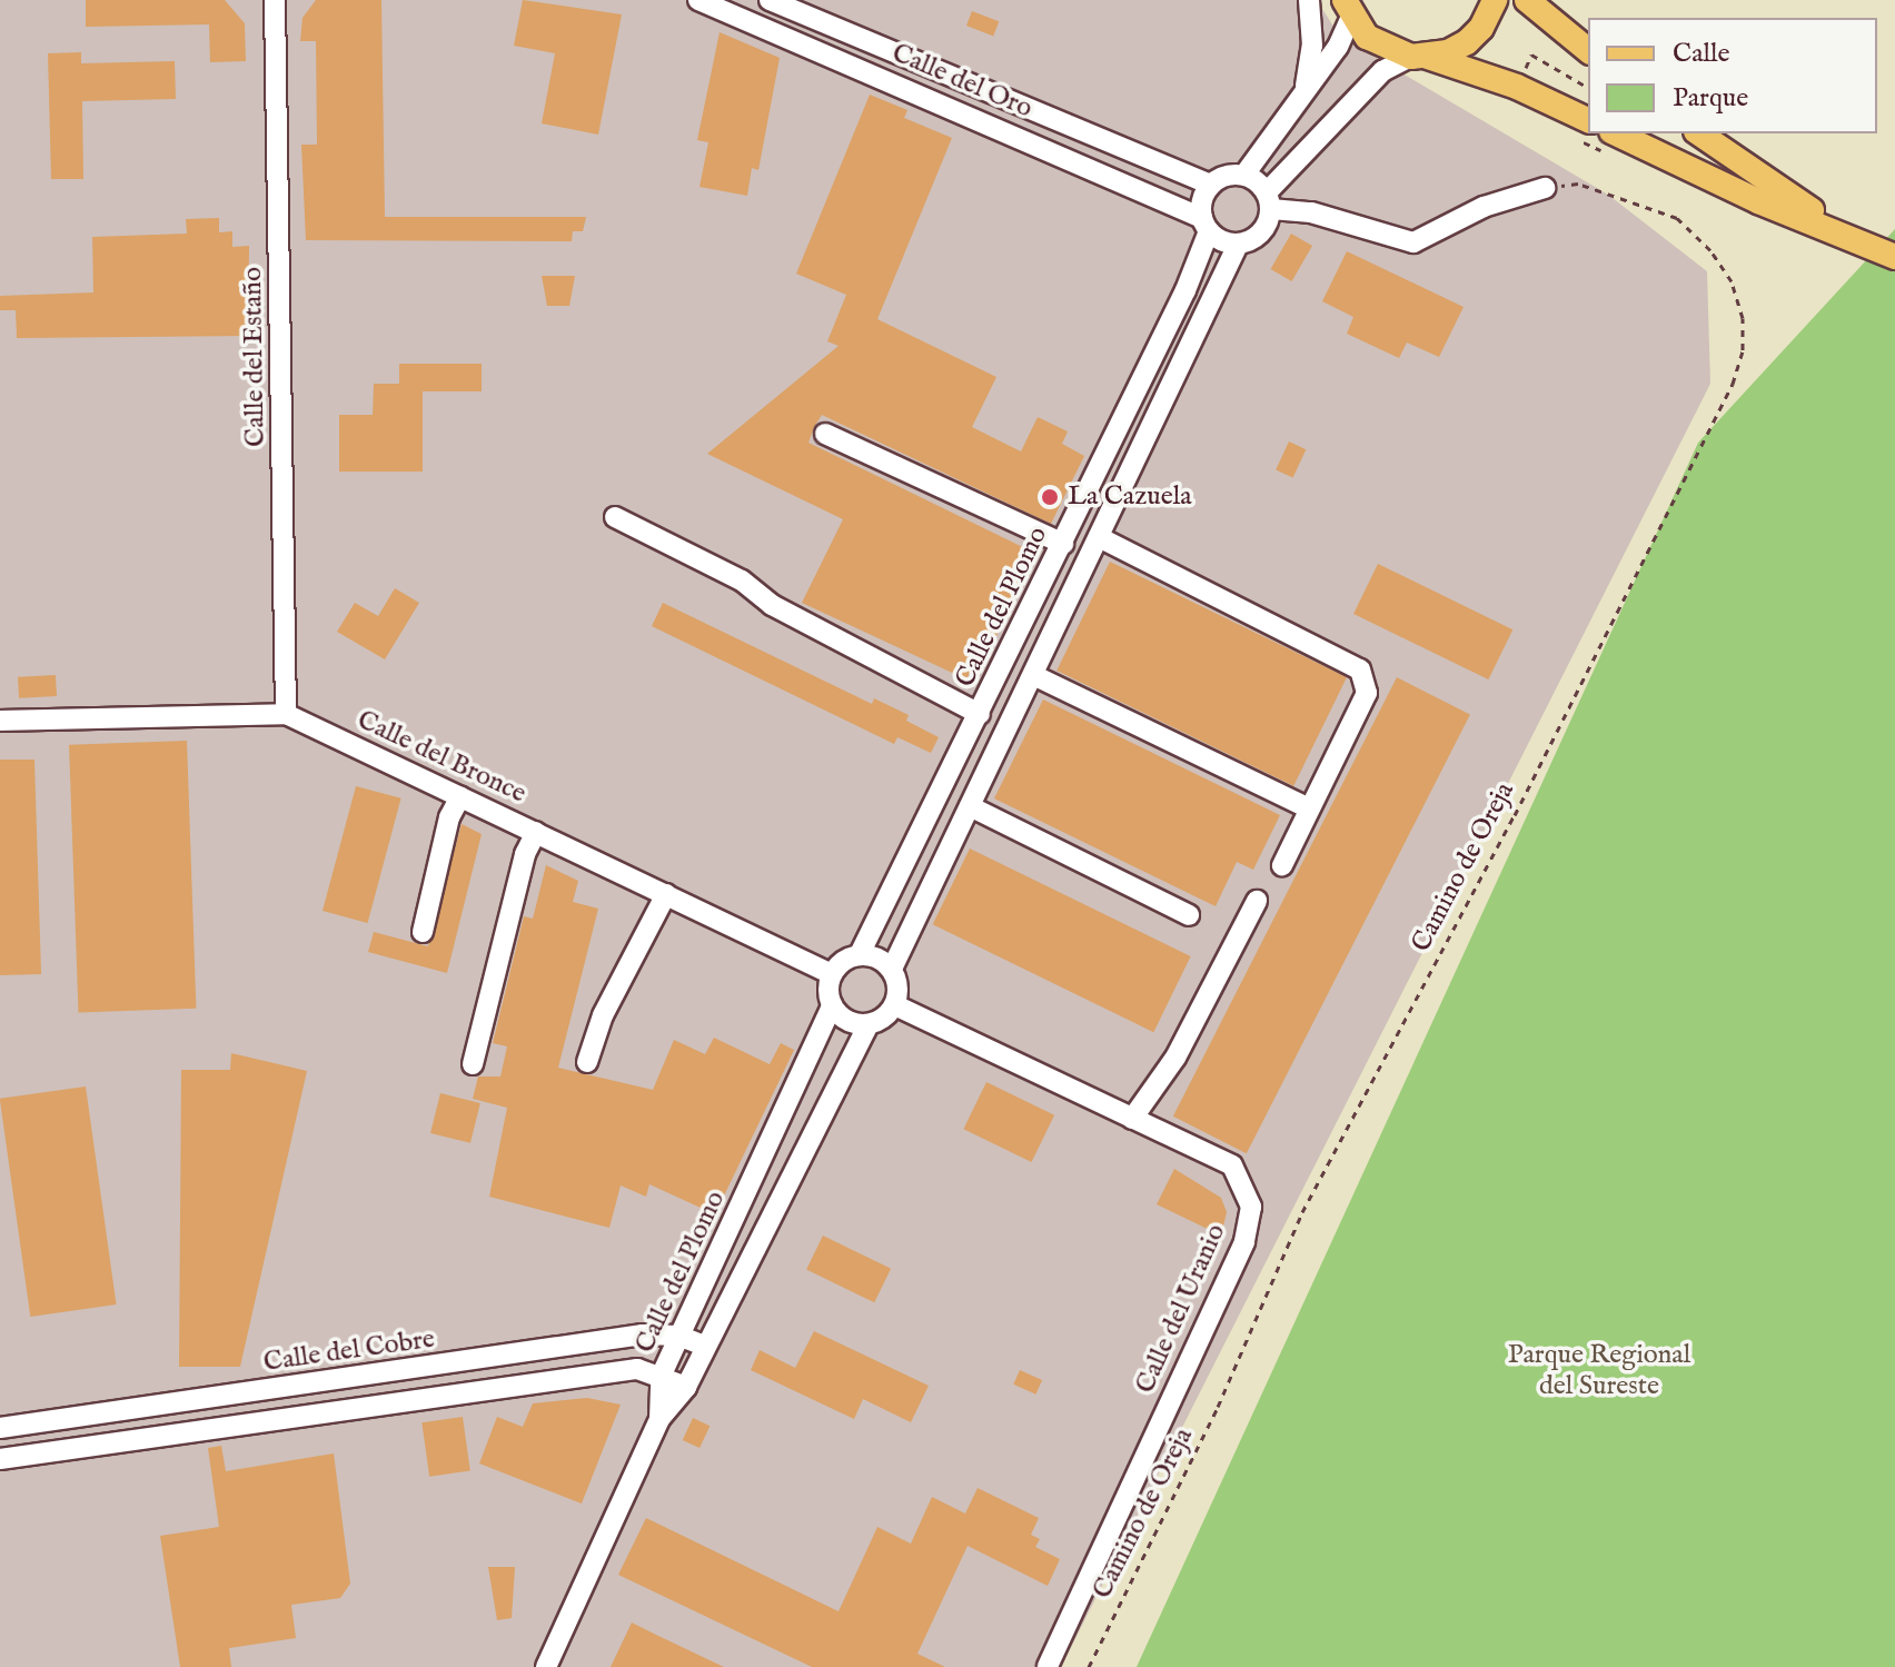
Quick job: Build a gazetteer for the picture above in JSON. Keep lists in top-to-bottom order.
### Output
{
  "streets": {
    "street": [
      "Calle del Oro",
      "Calle del Estaño",
      "Calle del Plomo",
      "Calle del Bronce",
      "Calle del Uranio",
      "Calle del Cobre"
    ],
    "path": ["Camino de Oreja"]
  },
  "crossings": [
    ["Calle del Oro", "Calle del Plomo"],
    ["Calle del Estaño", "Calle del Bronce"],
    ["Calle del Plomo", "Calle del Bronce"],
    ["Calle del Plomo", "Calle del Uranio"],
    ["Calle del Plomo", "Calle del Cobre"],
    ["Calle del Bronce", "Calle del Uranio"]
  ],
  "parks": ["Parque Regional del Sureste"],
  "places": ["La Cazuela"],
  "legend": ["Calle", "Parque"]
}
